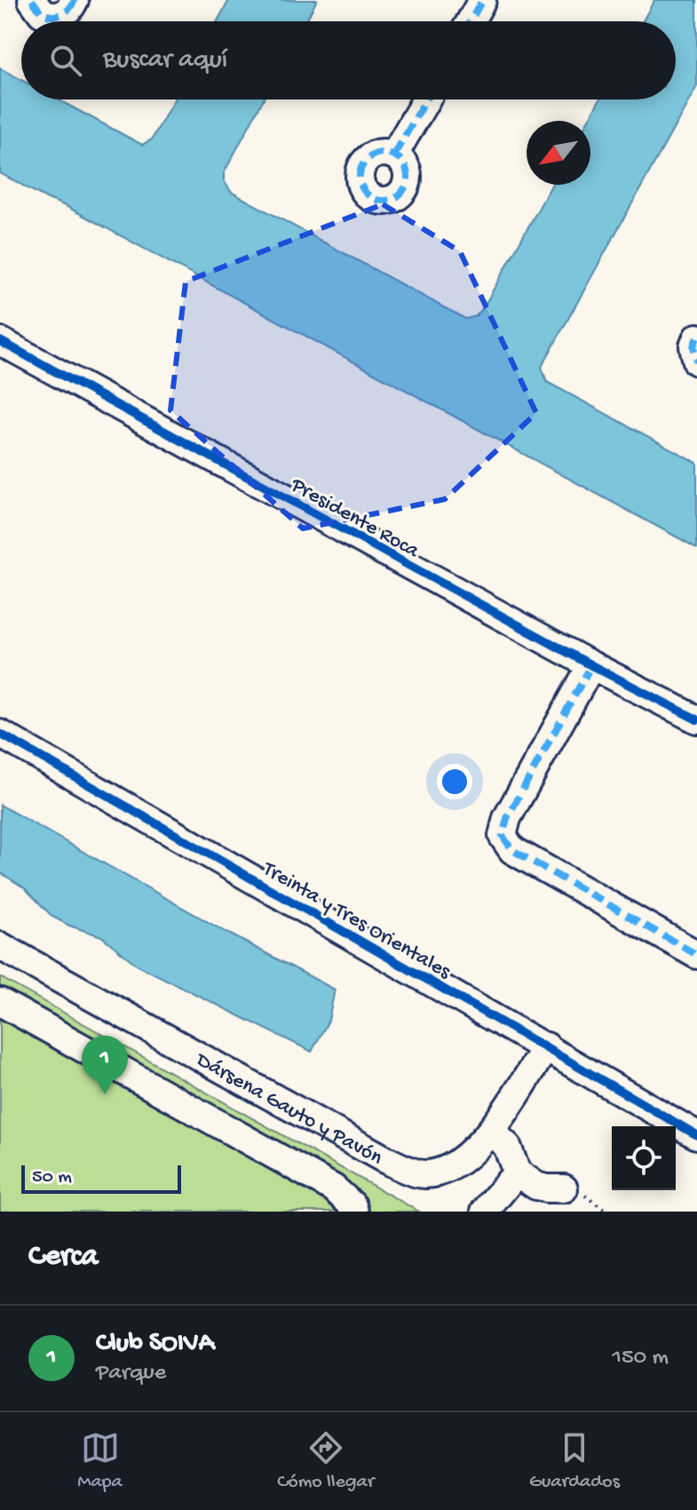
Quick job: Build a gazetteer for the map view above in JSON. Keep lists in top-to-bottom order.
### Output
{
  "streets": {
    "street": ["Presidente Roca", "Treinta y Tres Orientales", "Dársena Gauto y Pavón"]
  },
  "crossings": [
    ["Treinta y Tres Orientales", "Dársena Gauto y Pavón"]
  ],
  "scale_bar": "50 m",
  "north": "bottom left",
  "page": {
    "search": "Buscar aquí",
    "pins": "1",
    "scale": "50 m",
    "heading": "Cerca",
    "list": [
      {
        "mark": "1",
        "name": "Club SOIVA",
        "note": "Parque",
        "value": "150 m"
      }
    ],
    "nav": ["Mapa", "Cómo llegar", "Guardados"]
  }
}
